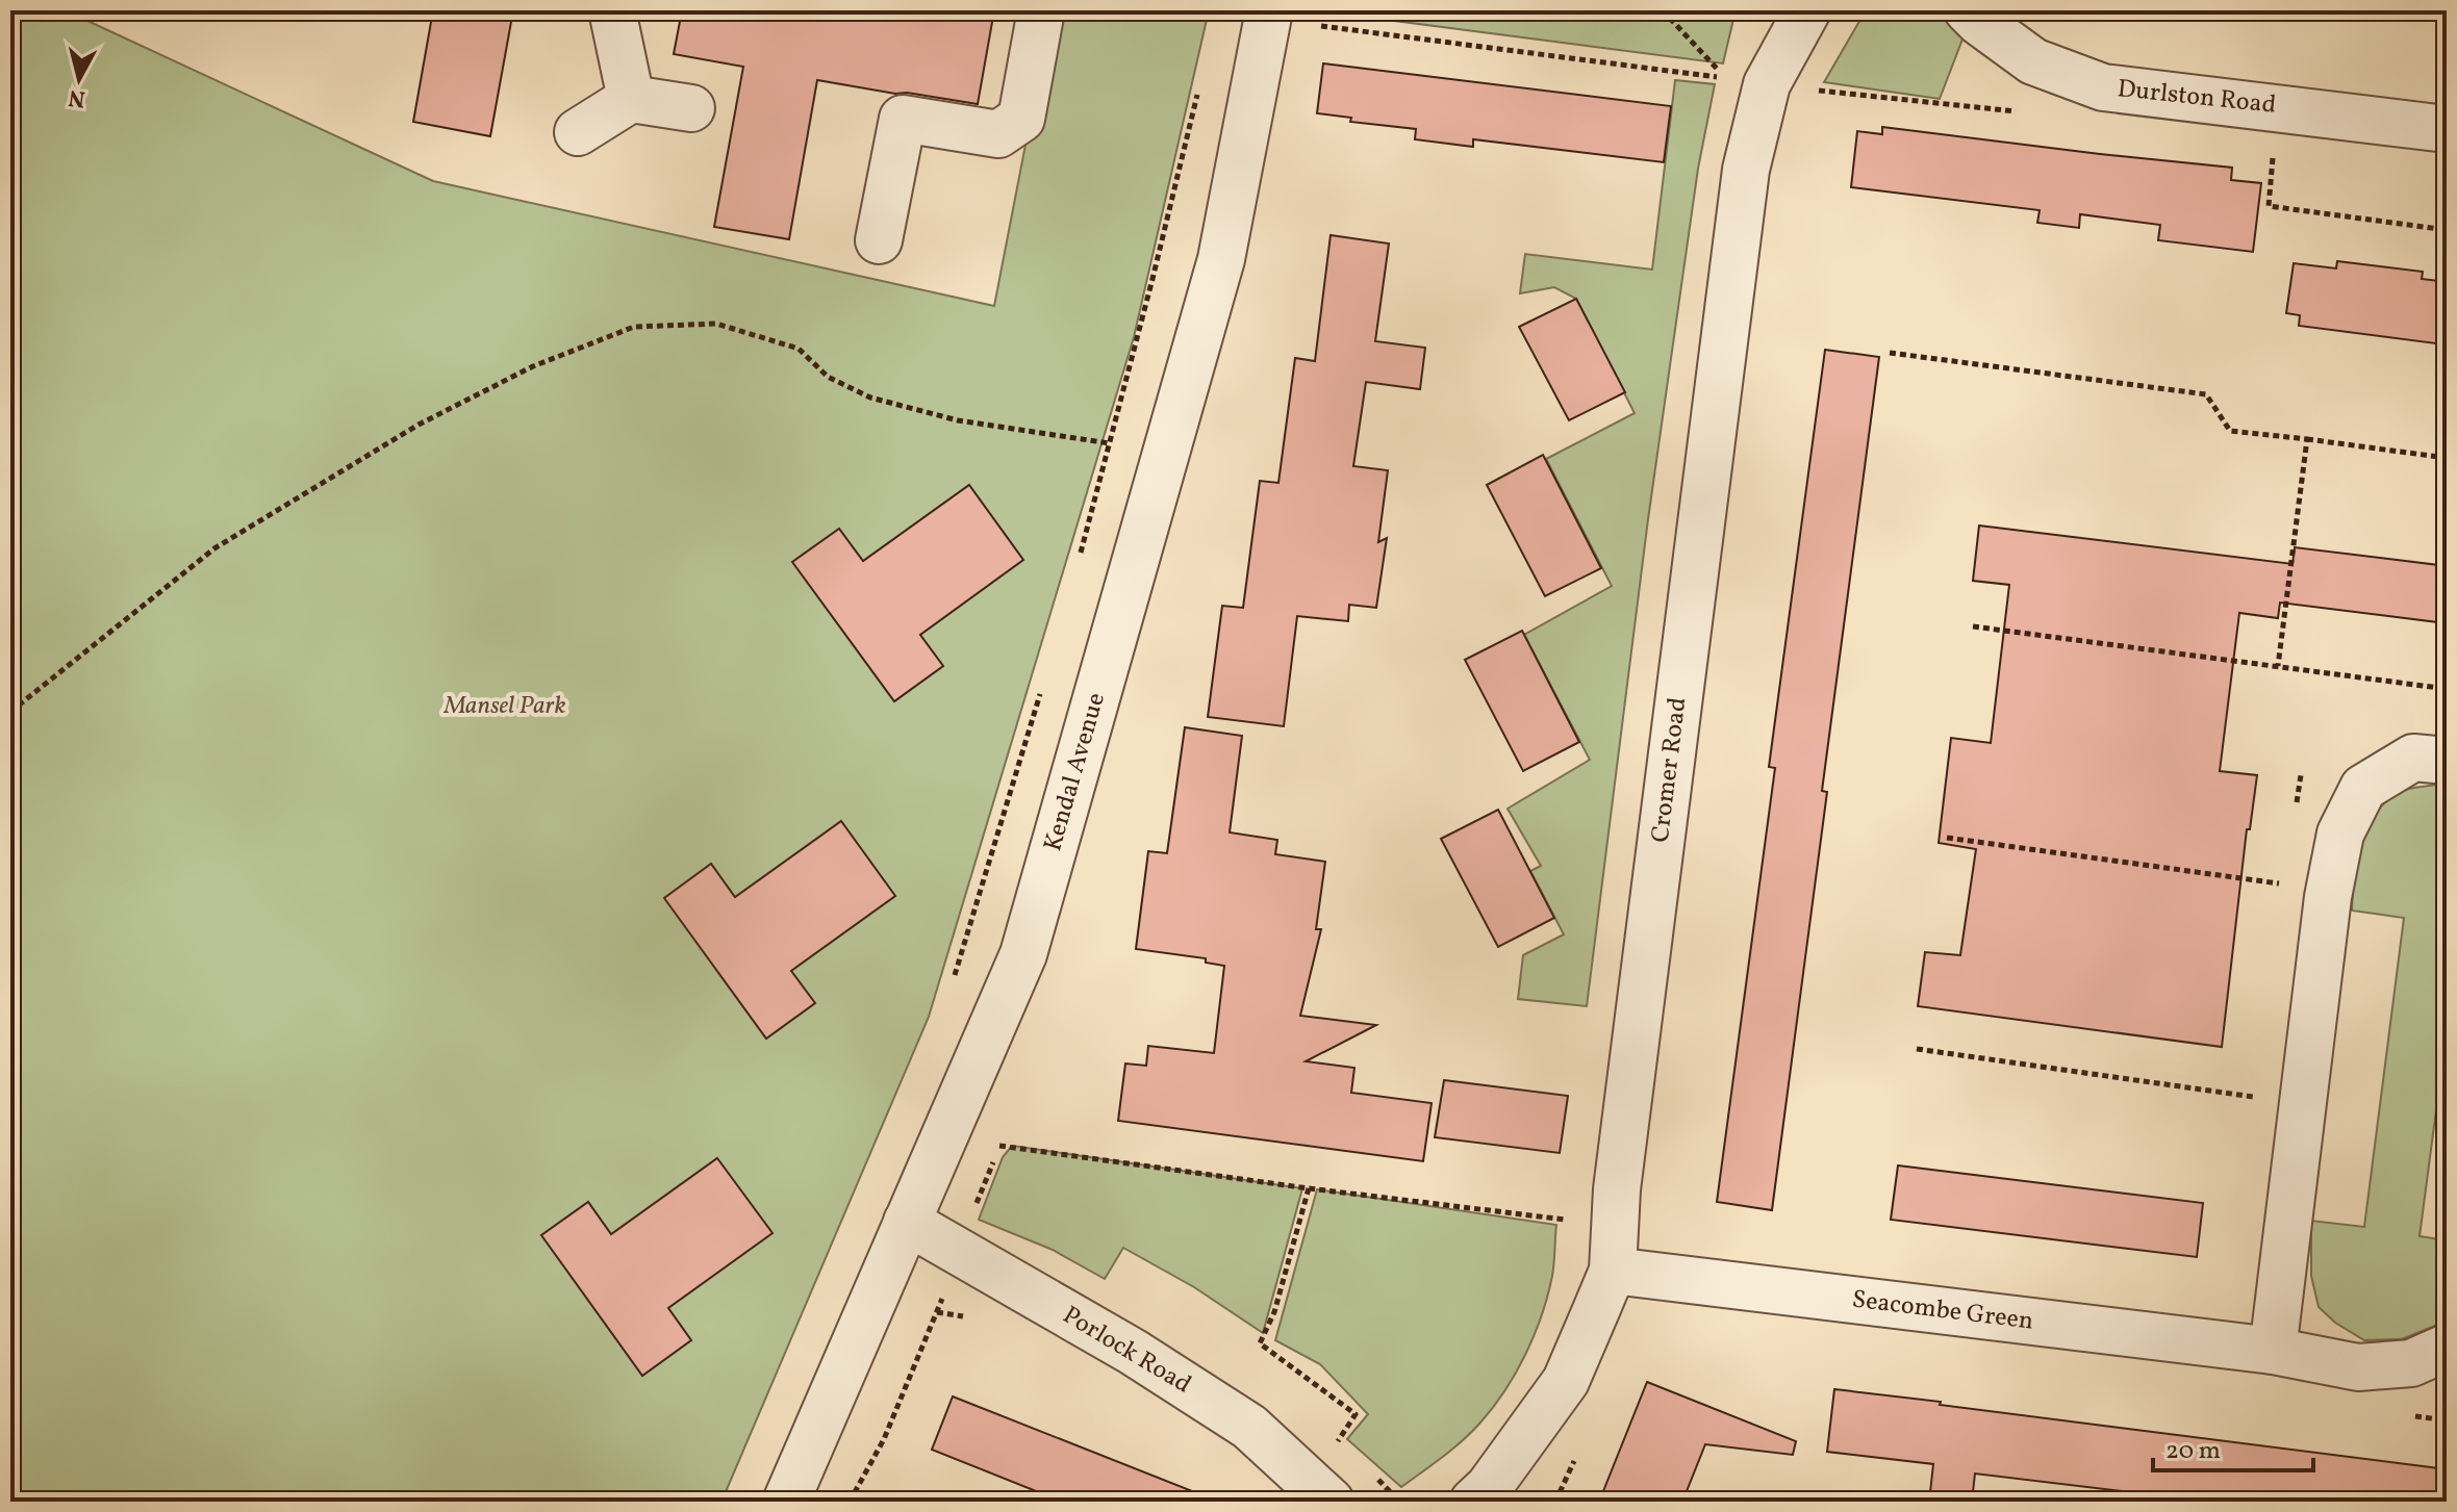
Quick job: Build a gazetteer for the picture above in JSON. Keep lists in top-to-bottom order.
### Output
{
  "streets": {
    "street": [
      "Durlston Road",
      "Cromer Road",
      "Kendal Avenue",
      "Seacombe Green",
      "Porlock Road"
    ]
  },
  "crossings": [
    ["Cromer Road", "Seacombe Green"],
    ["Kendal Avenue", "Porlock Road"]
  ],
  "parks": ["Mansel Park"],
  "scale_bar": "20 m",
  "north": "bottom"
}
